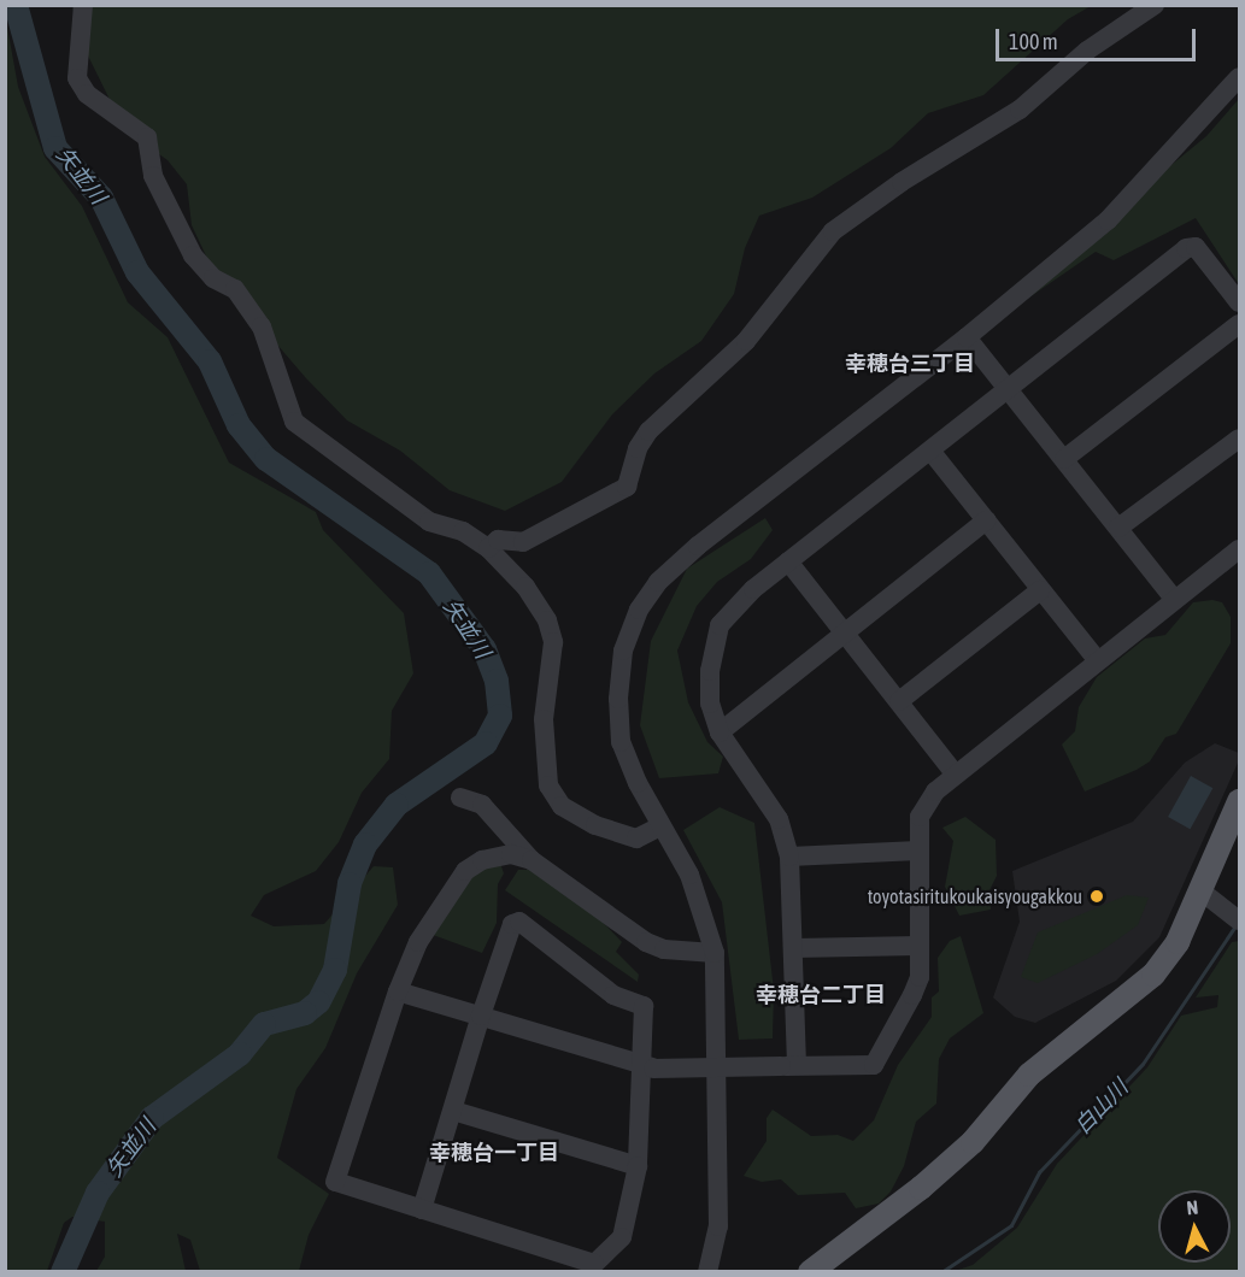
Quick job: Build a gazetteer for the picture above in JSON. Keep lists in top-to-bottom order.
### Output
{
  "districts": ["幸穂台三丁目", "幸穂台二丁目", "幸穂台一丁目"],
  "water": ["矢並川", "白山川"],
  "places": ["toyotasiritukoukaisyougakkou"],
  "scale_bar": "100 m",
  "north": "top"
}
